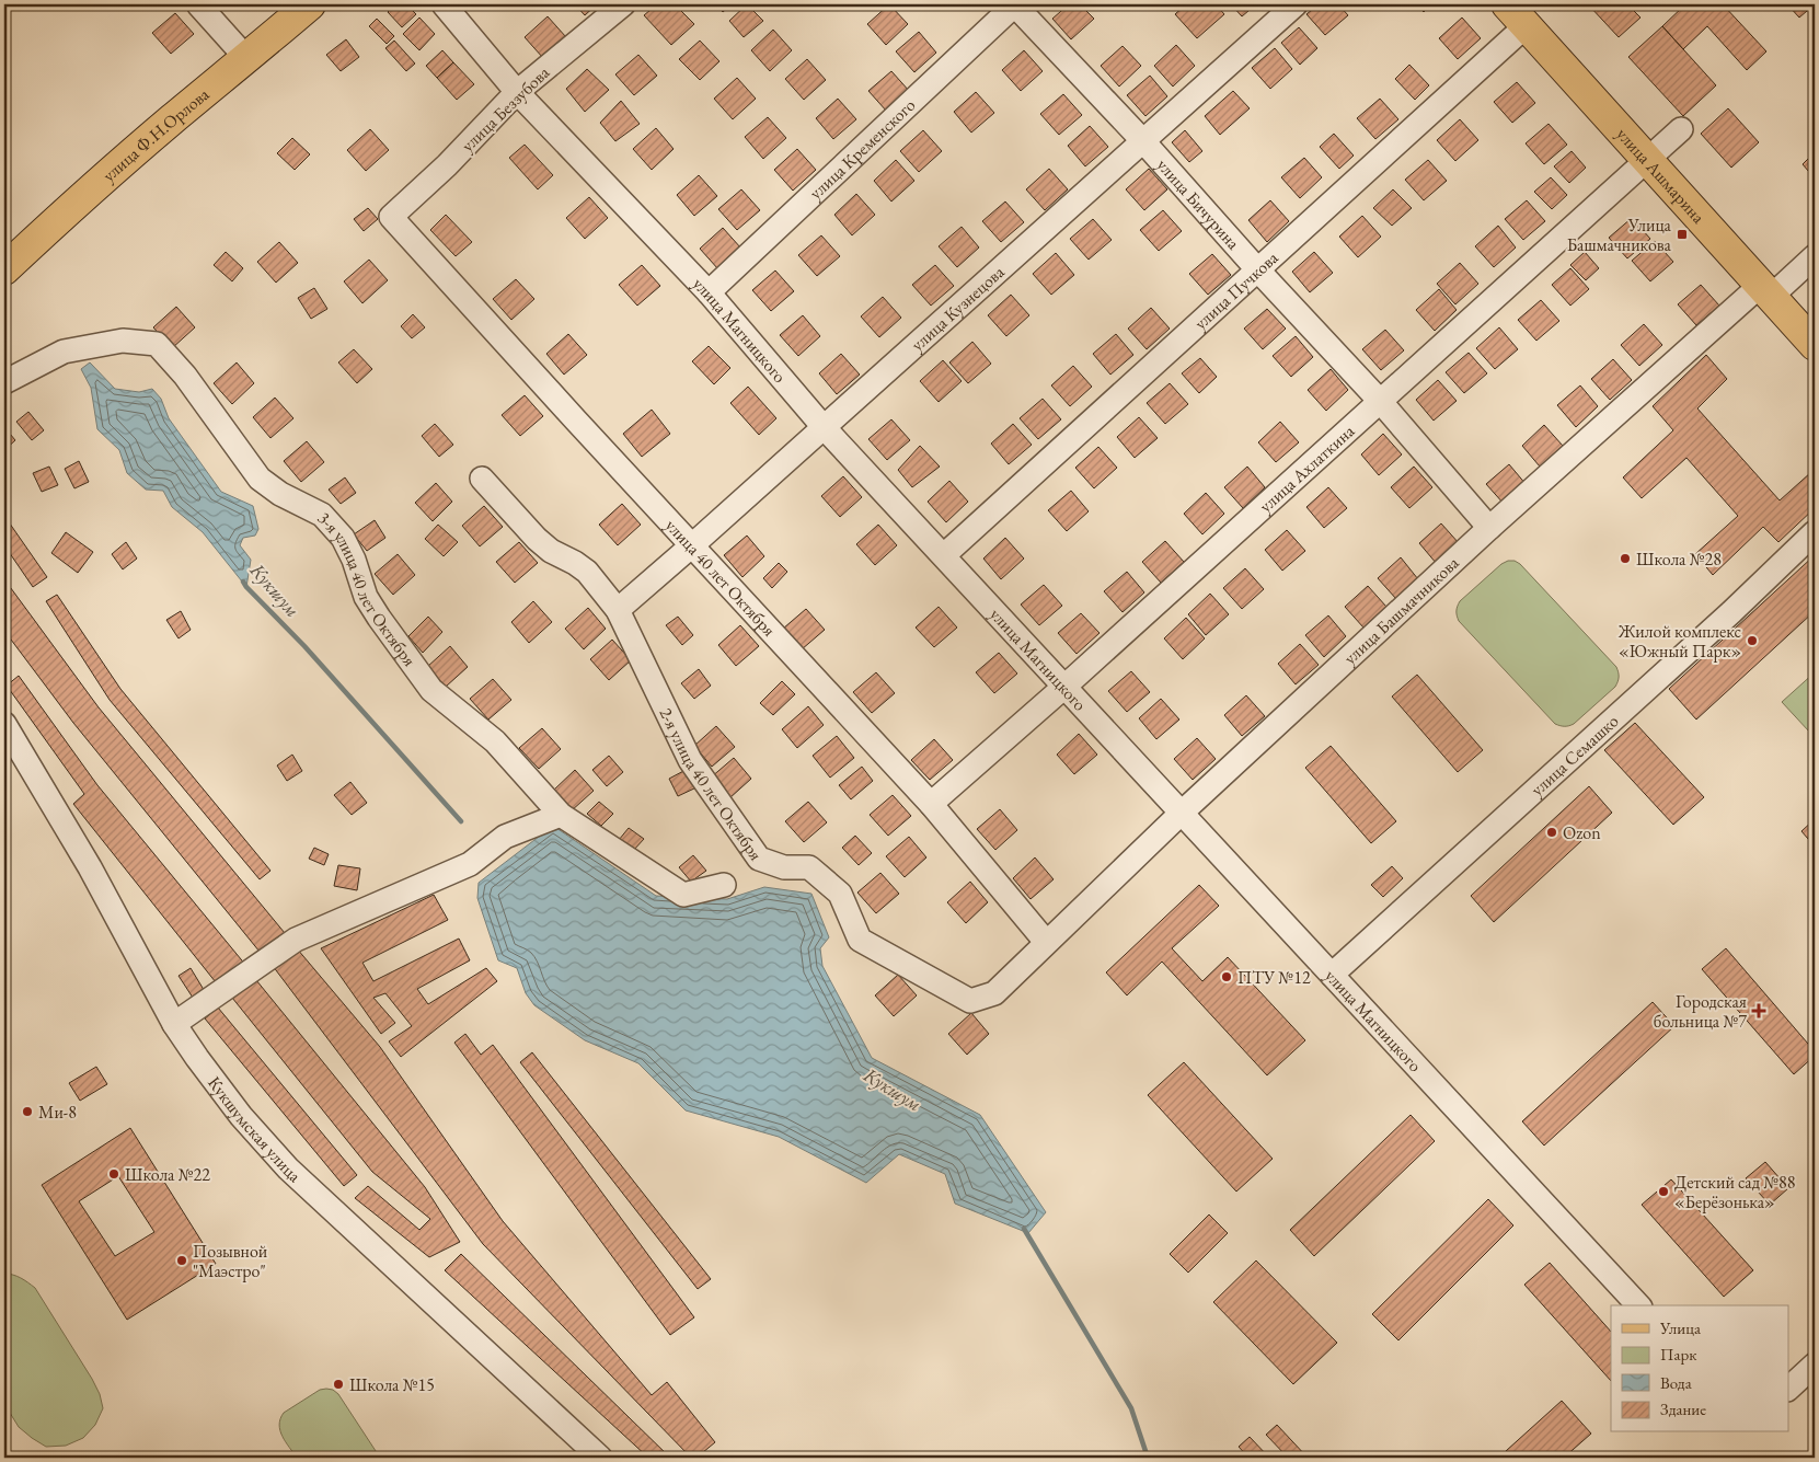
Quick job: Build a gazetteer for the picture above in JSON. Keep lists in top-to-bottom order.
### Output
{
  "streets": {
    "main road": ["улица Ф.Н.Орлова", "улица Ашмарина"],
    "street": [
      "улица Беззубова",
      "улица Кременского",
      "улица Бичурина",
      "улица Пучкова",
      "улица Кузнецова",
      "улица Магницкого",
      "улица Ахлаткина",
      "улица 40 лет Октября",
      "3-я улица 40 лет Октября",
      "улица Башмачникова",
      "улица Семашко",
      "2-я улица 40 лет Октября",
      "Кукшумская улица"
    ]
  },
  "crossings": [
    ["улица Беззубова", "улица Магницкого"],
    ["улица Беззубова", "улица 40 лет Октября"],
    ["улица Кременского", "улица Бичурина"],
    ["улица Кременского", "улица Магницкого"],
    ["улица Ашмарина", "улица Пучкова"],
    ["улица Ашмарина", "улица Ахлаткина"],
    ["улица Ашмарина", "улица Башмачникова"],
    ["улица Бичурина", "улица Пучкова"],
    ["улица Бичурина", "улица Кузнецова"],
    ["улица Бичурина", "улица Ахлаткина"],
    ["улица Бичурина", "улица Башмачникова"],
    ["улица Пучкова", "улица Магницкого"],
    ["улица Кузнецова", "улица Магницкого"],
    ["улица Кузнецова", "улица 40 лет Октября"],
    ["улица Кузнецова", "2-я улица 40 лет Октября"],
    ["улица Магницкого", "улица Ахлаткина"],
    ["улица Магницкого", "улица Башмачникова"],
    ["улица Магницкого", "улица Семашко"],
    ["улица Ахлаткина", "улица 40 лет Октября"],
    ["улица 40 лет Октября", "улица Башмачникова"],
    ["улица 40 лет Октября", "2-я улица 40 лет Октября"],
    ["улица Башмачникова", "2-я улица 40 лет Октября"]
  ],
  "water": ["Кукшум"],
  "places": {
    "transit": ["Улица Башмачникова"],
    "other": [
      "Школа №28",
      "Жилой комплекс «Южный Парк»",
      "Ozon",
      "ПТУ №12",
      "Ми-8",
      "Школа №22",
      "Детский сад №88 «Берёзонька»",
      "Позывной \"Маэстро\"",
      "Школа №15"
    ],
    "health": ["Городская больница №7"]
  },
  "legend": [
    "Улица",
    "Парк",
    "Вода",
    "Здание"
  ]
}
